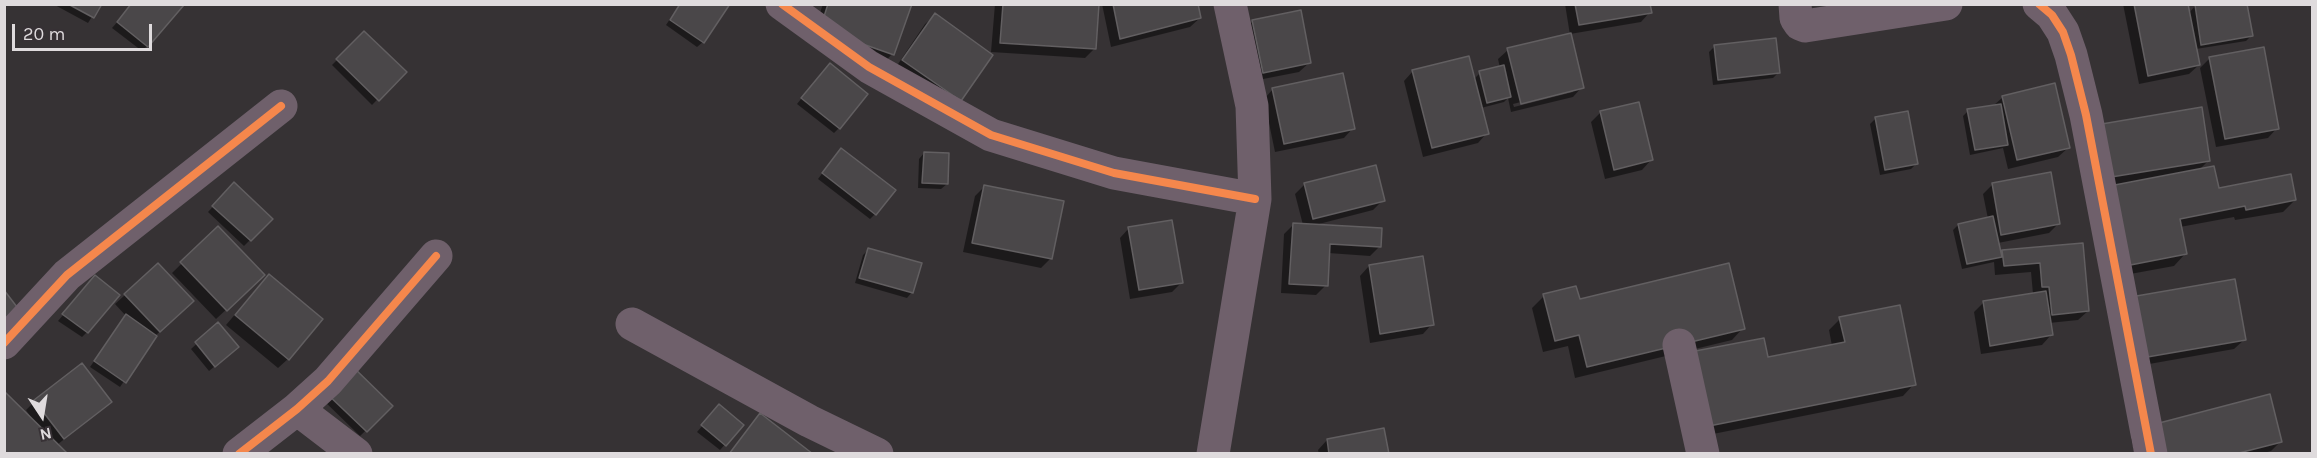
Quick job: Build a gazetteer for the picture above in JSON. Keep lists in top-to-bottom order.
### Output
{
  "scale_bar": "20 m",
  "north": "bottom"
}
